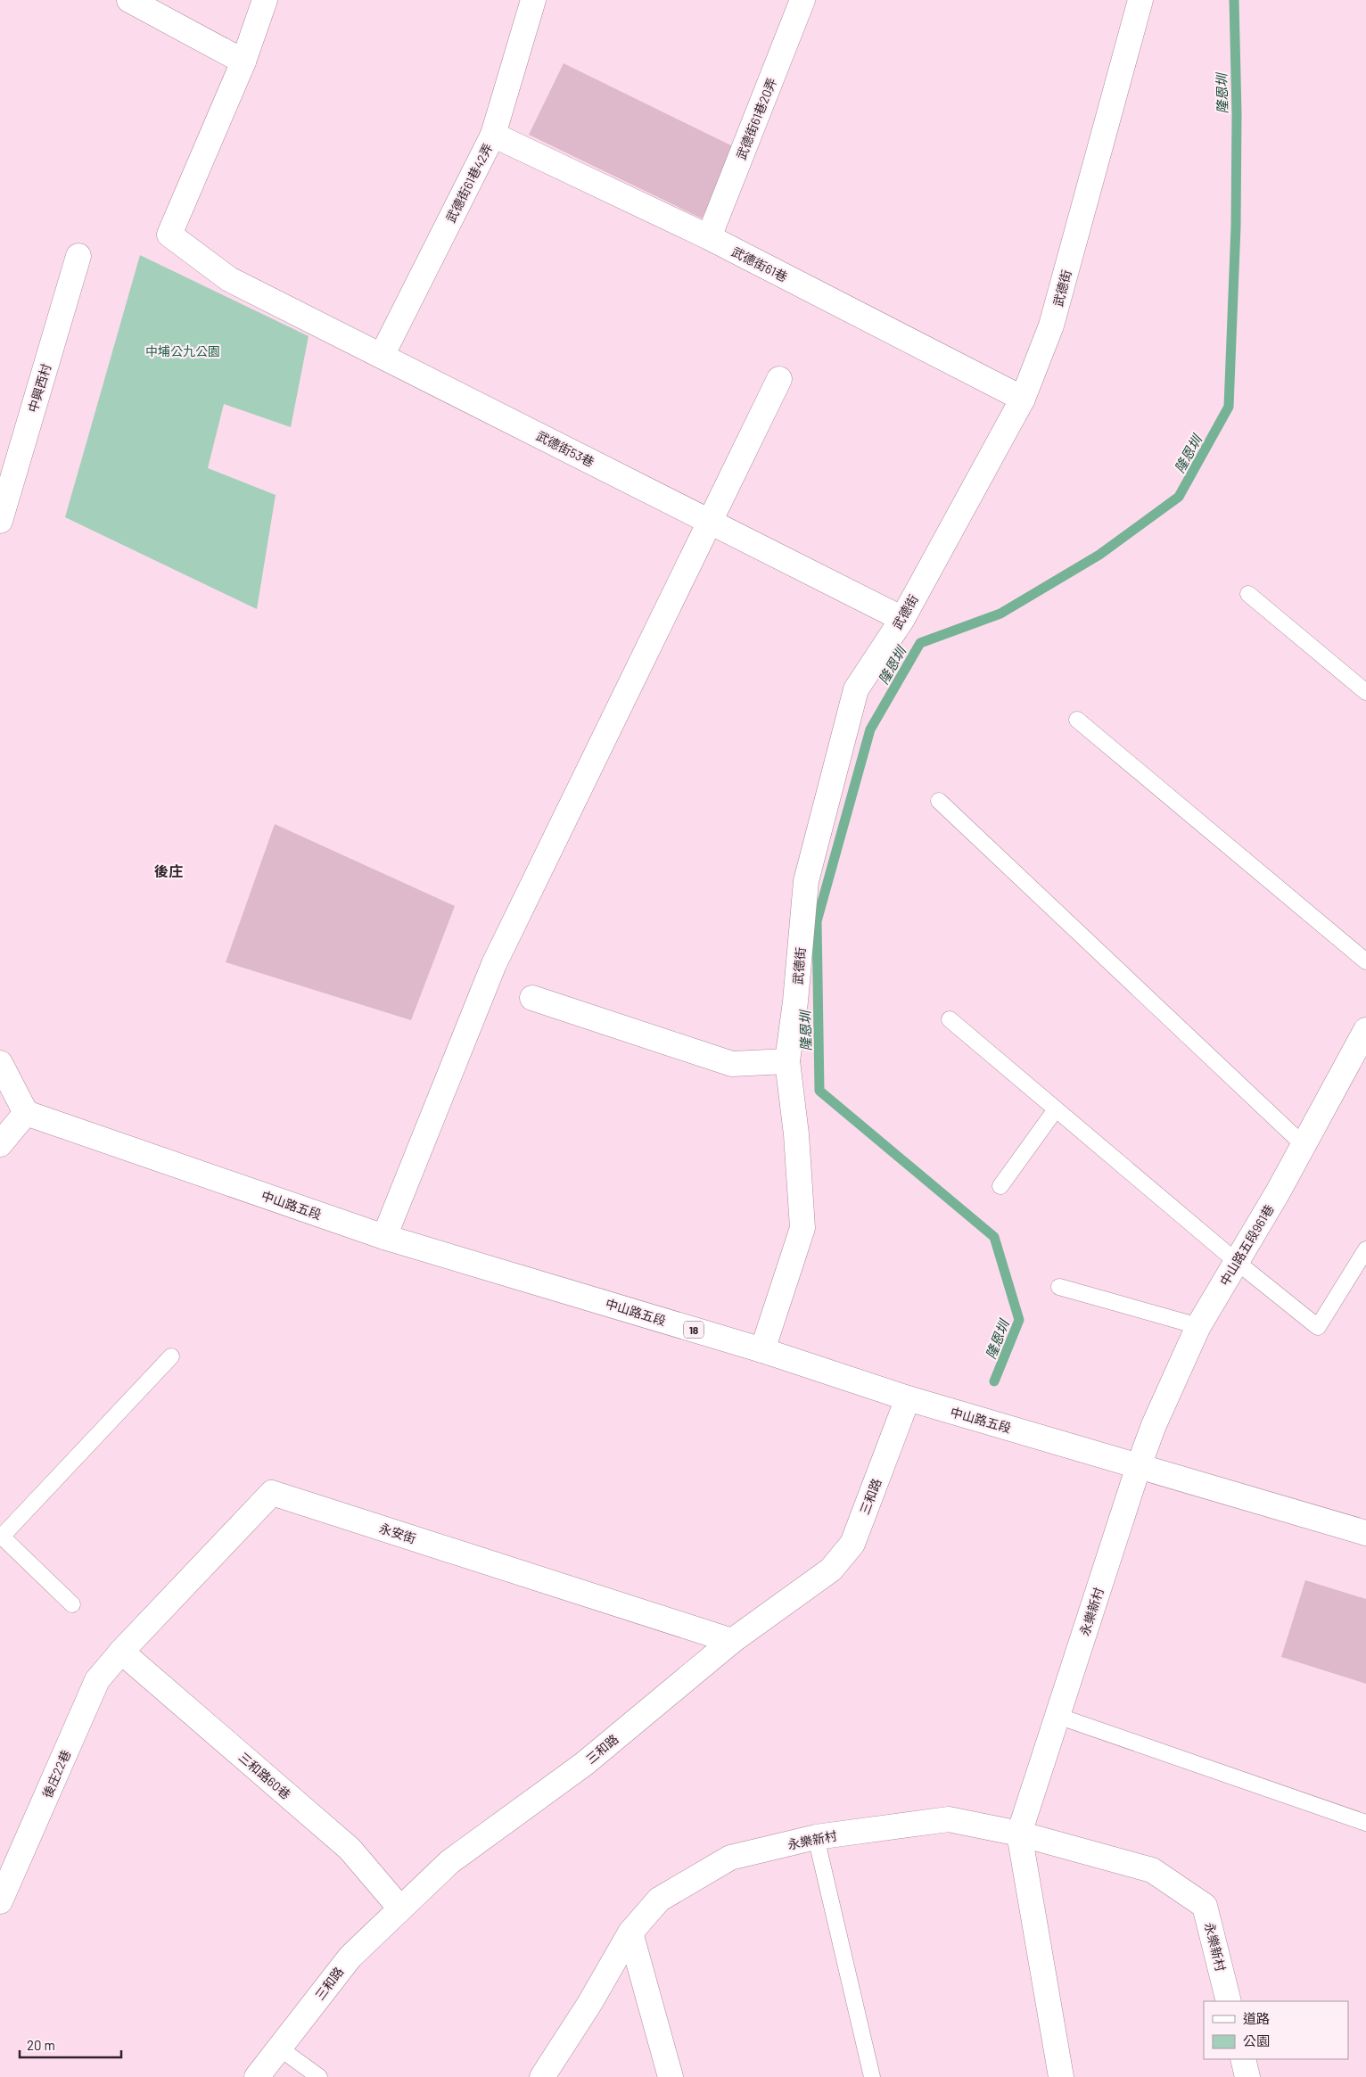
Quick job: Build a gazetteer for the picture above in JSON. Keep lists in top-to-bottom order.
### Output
{
  "streets": {
    "street": [
      "武德街61巷20弄",
      "武德街61巷42弄",
      "武德街61巷",
      "武德街",
      "中興西村",
      "武德街53巷",
      "中山路五段",
      "中山路五段961巷",
      "18",
      "三和路",
      "永安街",
      "永樂新村",
      "後庄22巷",
      "三和路60巷"
    ]
  },
  "crossings": [
    ["武德街61巷20弄", "武德街61巷"],
    ["武德街61巷42弄", "武德街61巷"],
    ["武德街61巷42弄", "武德街53巷"],
    ["武德街61巷", "武德街"],
    ["武德街", "武德街53巷"],
    ["武德街", "中山路五段"],
    ["中山路五段", "中山路五段961巷"],
    ["中山路五段", "三和路"],
    ["中山路五段", "永樂新村"],
    ["中山路五段961巷", "永樂新村"],
    ["三和路", "永安街"],
    ["三和路", "三和路60巷"],
    ["永安街", "後庄22巷"],
    ["永安街", "三和路60巷"],
    ["後庄22巷", "三和路60巷"]
  ],
  "districts": ["後庄"],
  "water": ["隆恩圳"],
  "parks": ["中埔公九公園"],
  "legend": ["道路", "公園"],
  "scale_bar": "20 m"
}
